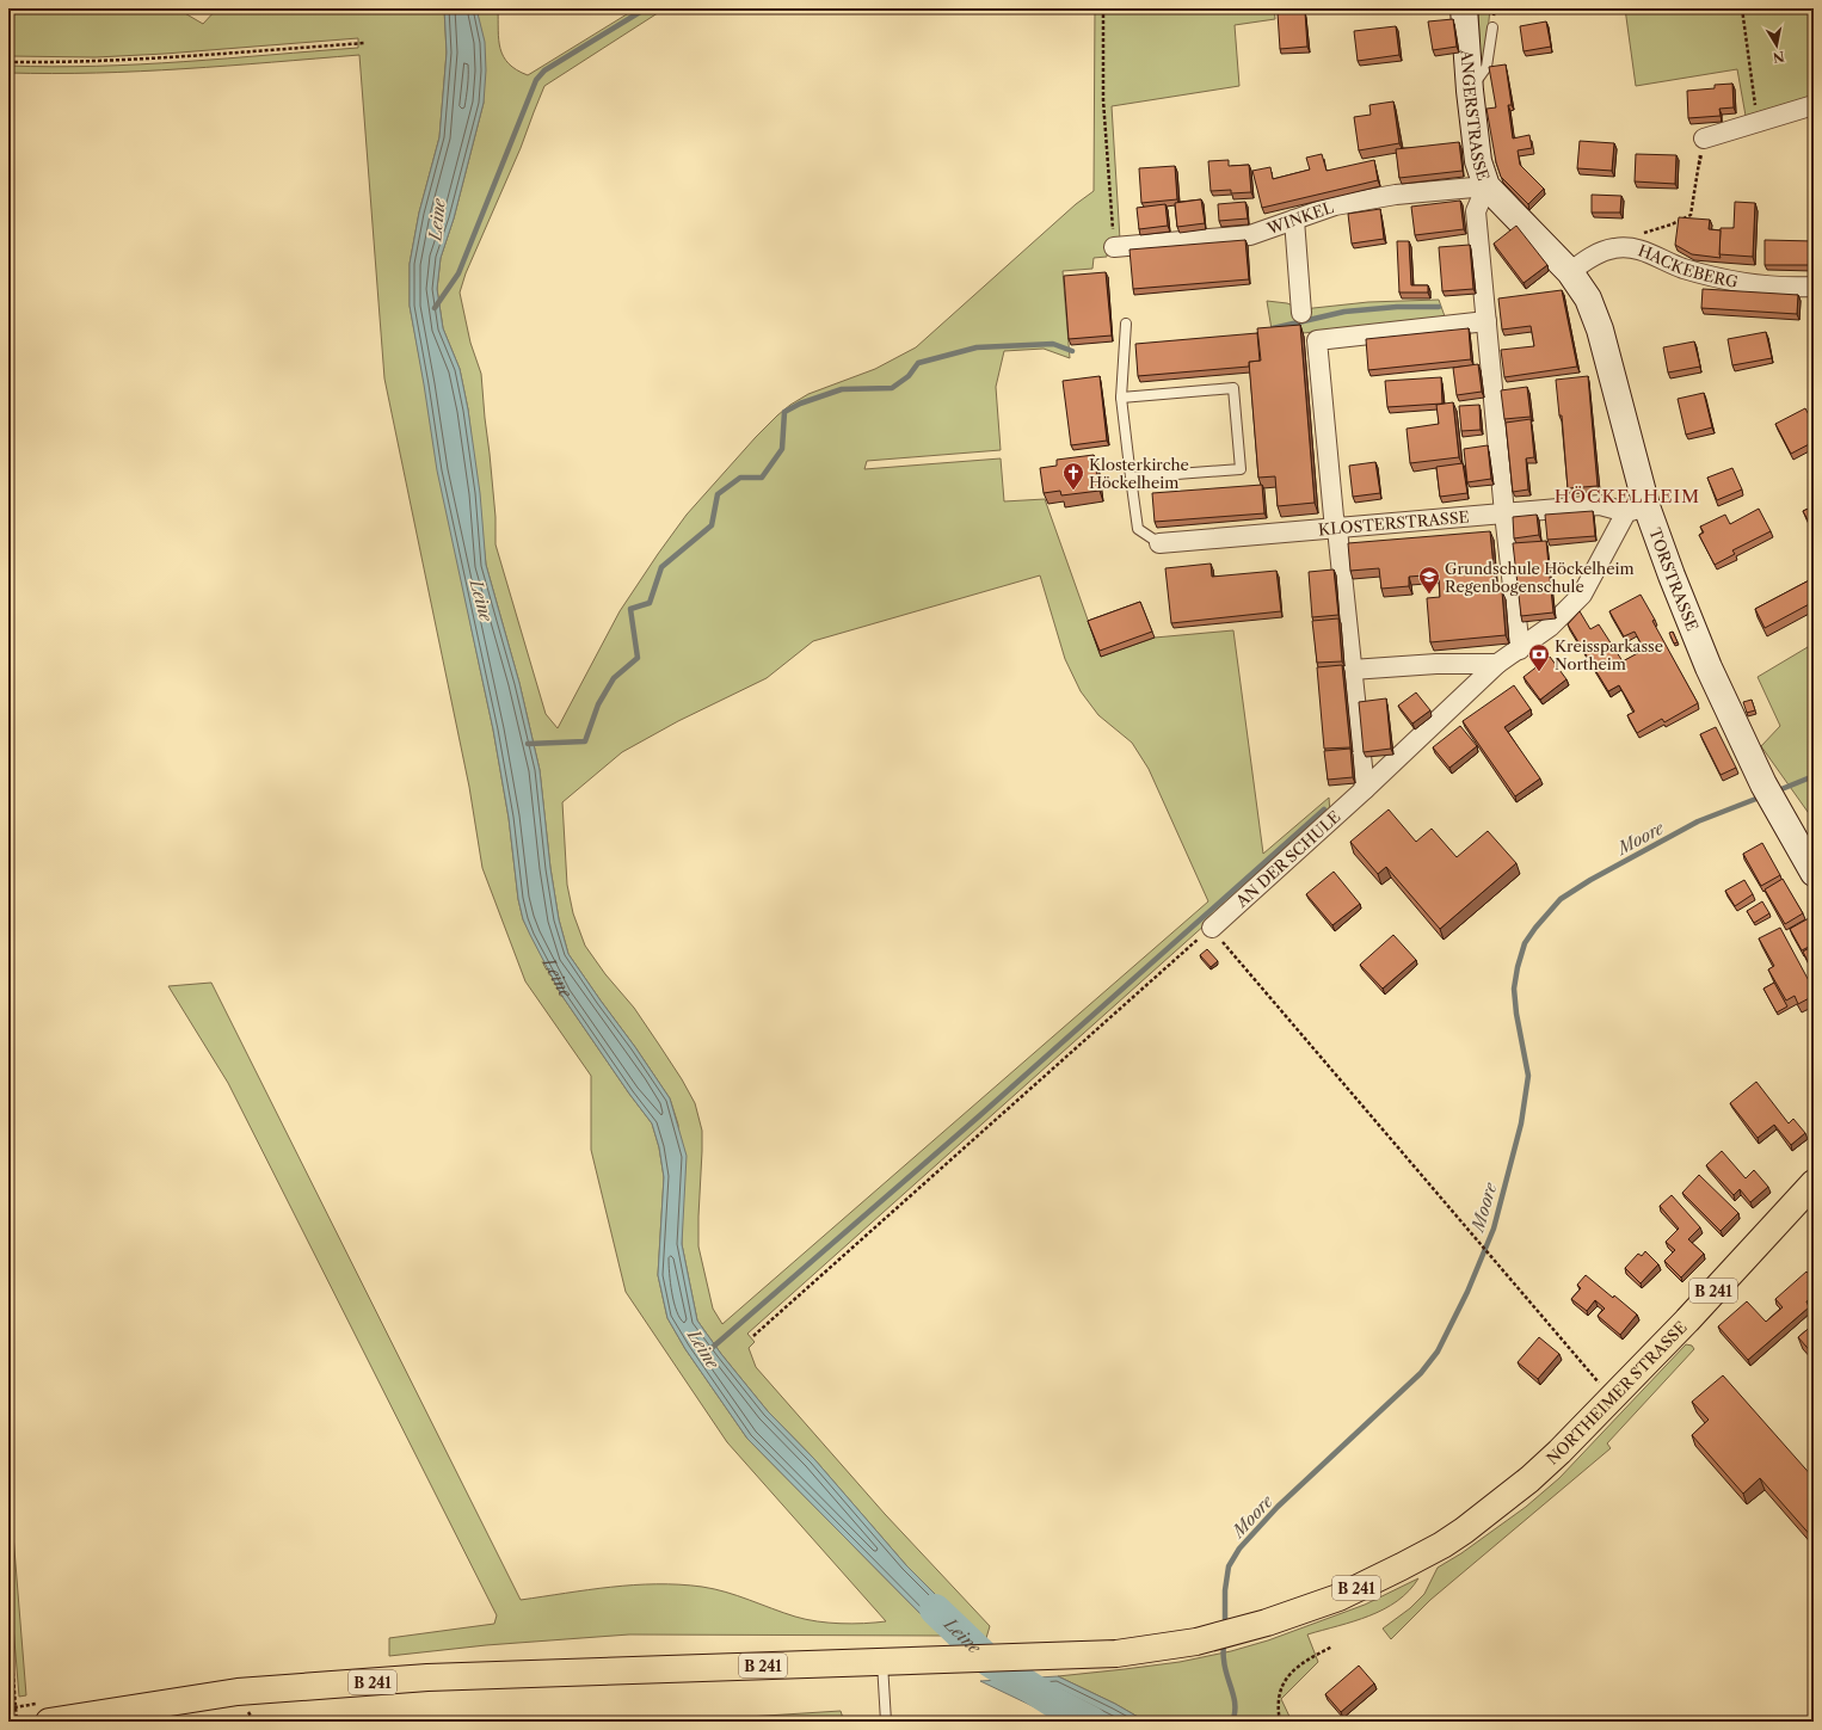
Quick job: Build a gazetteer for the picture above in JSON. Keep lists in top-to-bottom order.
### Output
{
  "streets": {
    "main road": ["B 241", "NORTHEIMER STRASSE"],
    "street": [
      "ANGERSTRASSE",
      "WINKEL",
      "HACKEBERG",
      "KLOSTERSTRASSE",
      "TORSTRASSE",
      "AN DER SCHULE"
    ]
  },
  "crossings": [
    ["ANGERSTRASSE", "WINKEL"],
    ["ANGERSTRASSE", "HACKEBERG"],
    ["ANGERSTRASSE", "TORSTRASSE"],
    ["HACKEBERG", "TORSTRASSE"],
    ["KLOSTERSTRASSE", "TORSTRASSE"],
    ["KLOSTERSTRASSE", "AN DER SCHULE"],
    ["TORSTRASSE", "AN DER SCHULE"],
    ["B 241", "NORTHEIMER STRASSE"]
  ],
  "districts": ["HÖCKELHEIM"],
  "water": ["Leine", "Moore"],
  "places": {
    "church": ["Klosterkirche Höckelheim"],
    "school or university": ["Grundschule Höckelheim Regenbogenschule"],
    "bank": ["Kreissparkasse Northeim"]
  },
  "north": "bottom"
}
